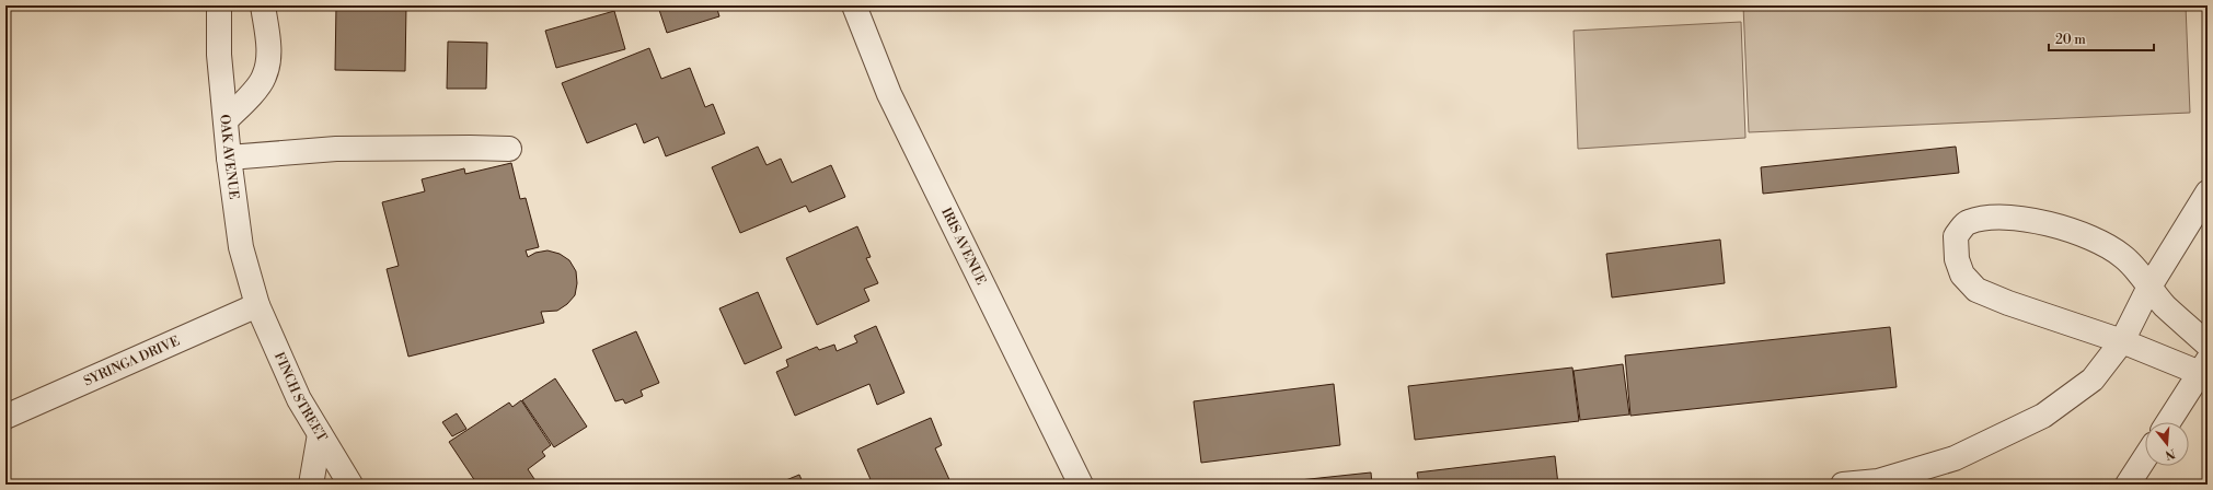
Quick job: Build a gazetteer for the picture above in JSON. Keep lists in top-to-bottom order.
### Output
{
  "streets": {
    "street": [
      "OAK AVENUE",
      "IRIS AVENUE",
      "SYRINGA DRIVE",
      "FINCH STREET"
    ]
  },
  "crossings": [
    ["OAK AVENUE", "SYRINGA DRIVE"],
    ["OAK AVENUE", "FINCH STREET"],
    ["SYRINGA DRIVE", "FINCH STREET"]
  ],
  "scale_bar": "20 m",
  "north": "bottom"
}
